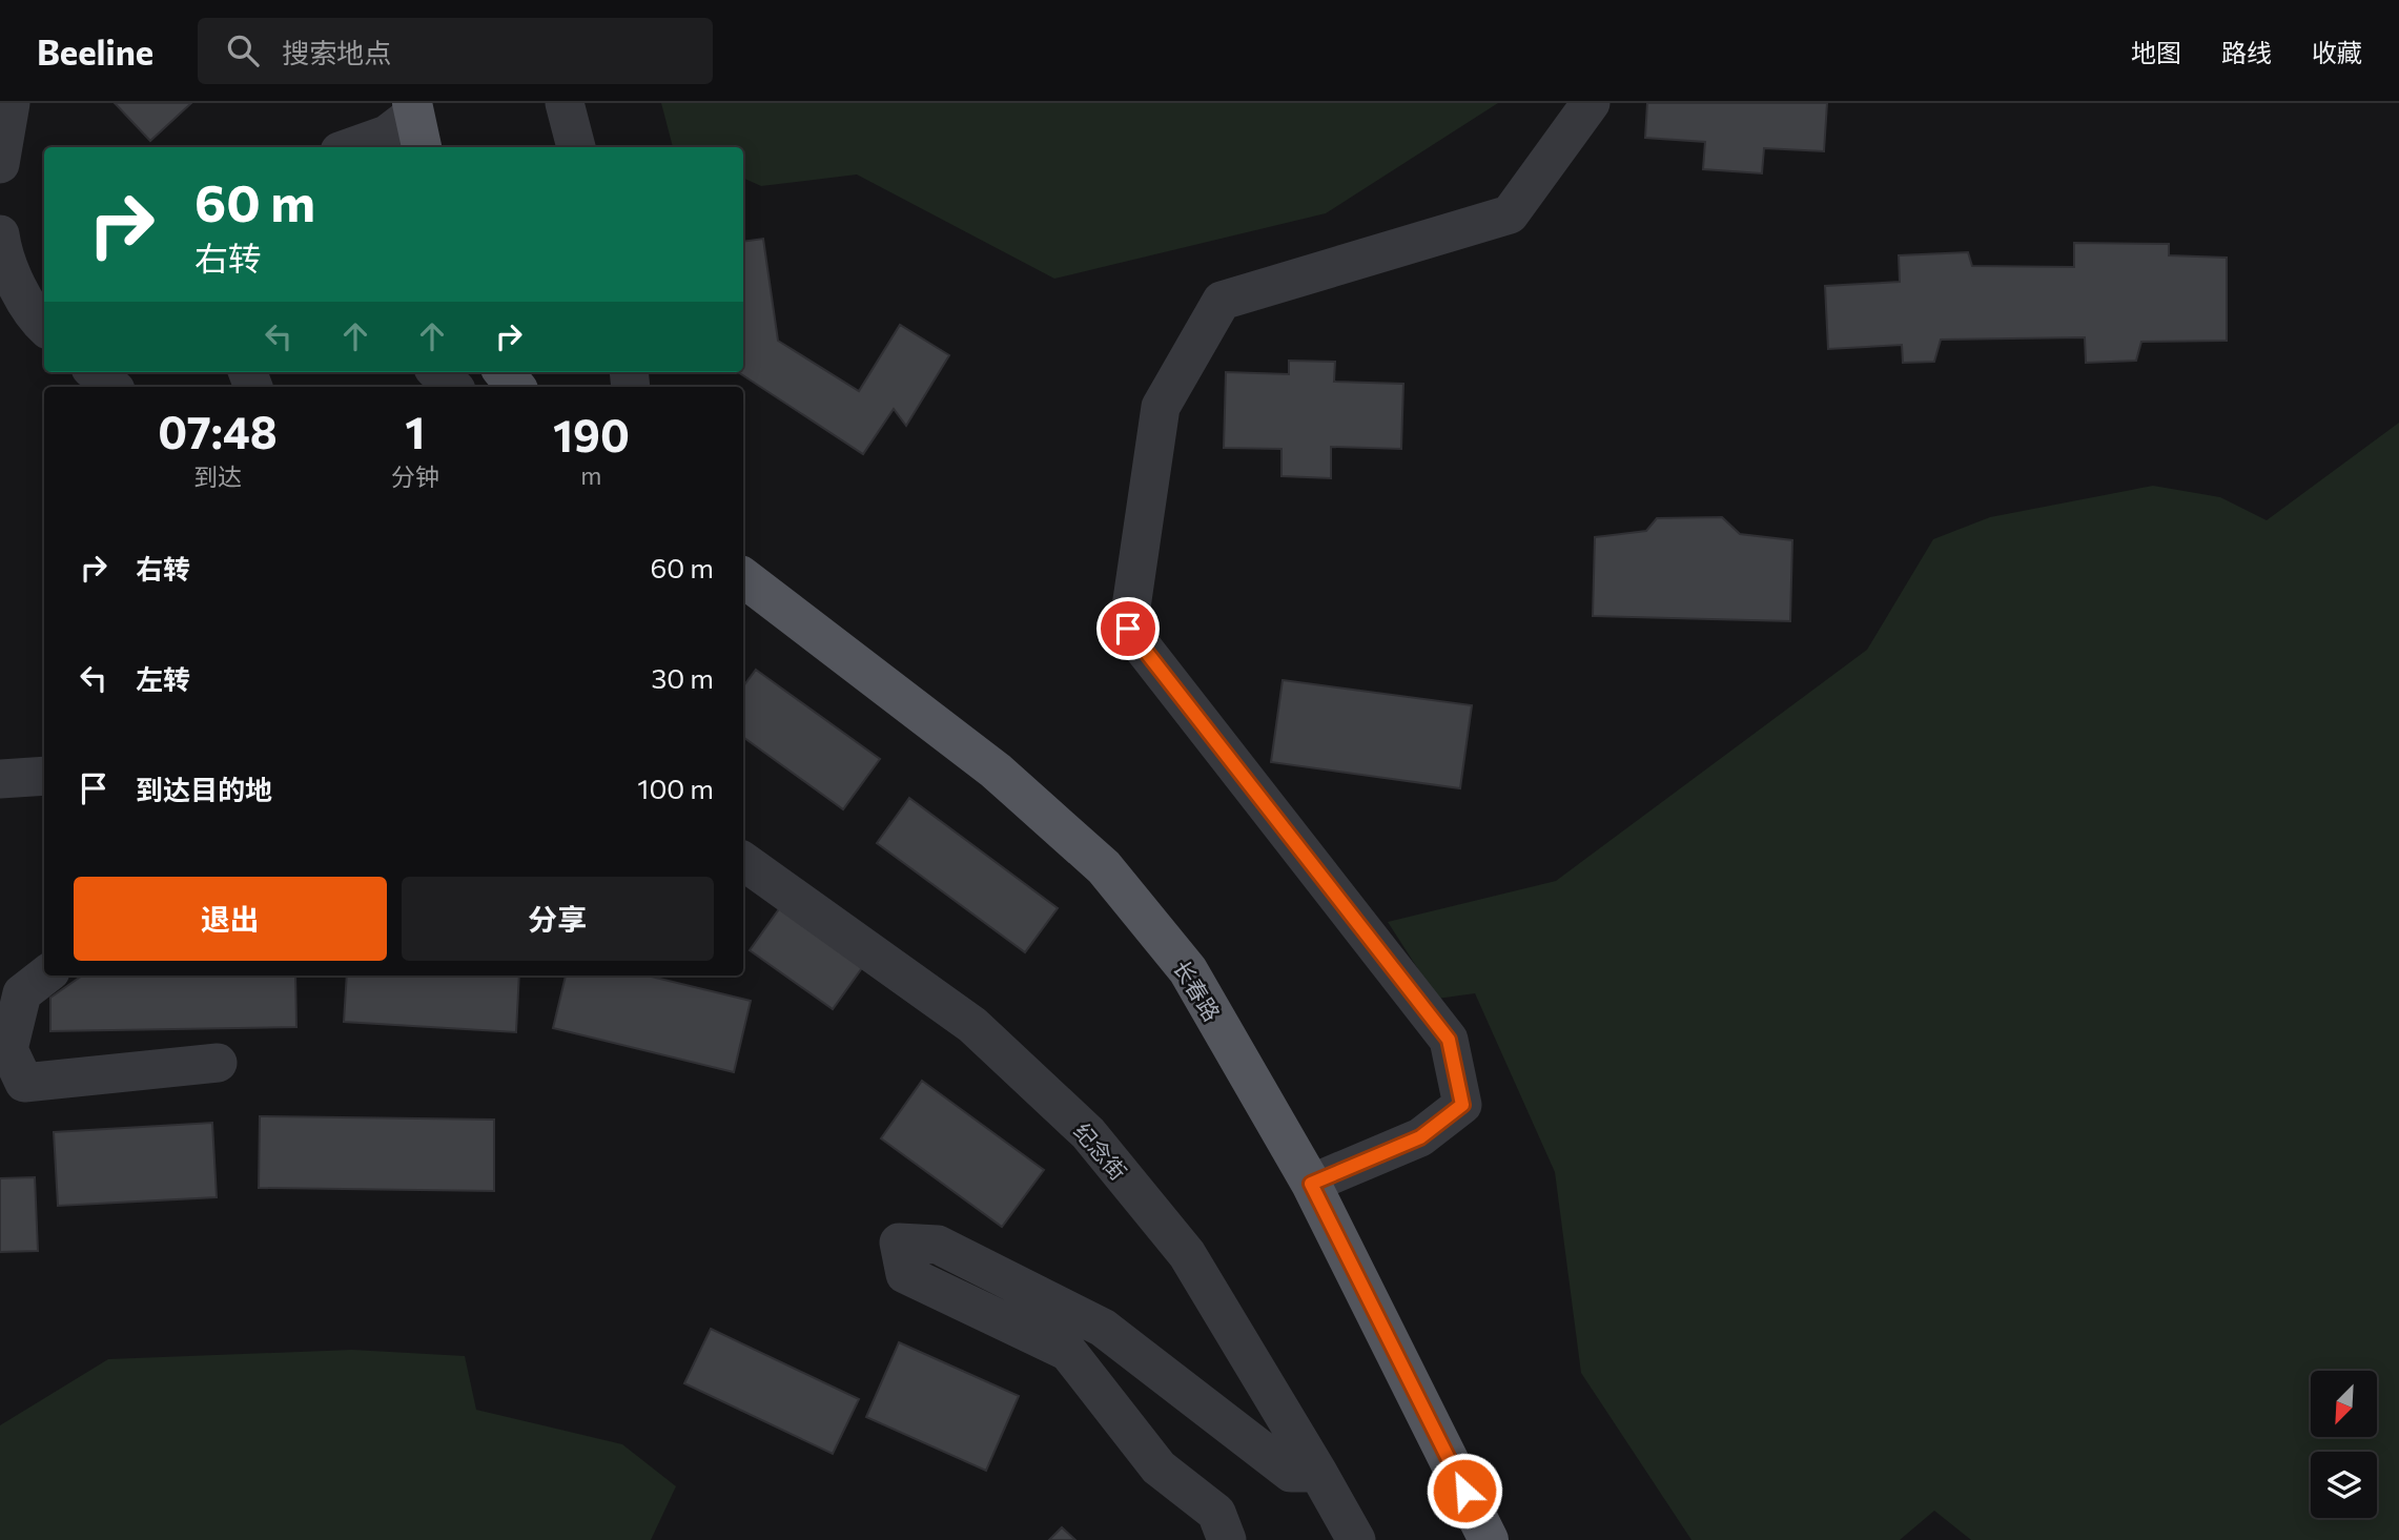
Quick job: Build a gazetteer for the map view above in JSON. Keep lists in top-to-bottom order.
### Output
{
  "streets": {
    "main road": ["长春路"],
    "street": ["纪念街"]
  },
  "north": "bottom left",
  "page": {
    "header": "Beeline",
    "search": "搜索地点",
    "nav": ["地图", "路线", "收藏"],
    "turn": ["60 m", "右转"],
    "eta": [
      "07:48",
      "到达",
      "1",
      "分钟",
      "190",
      "m"
    ],
    "list": [
      {
        "name": "右转",
        "value": "60 m"
      },
      {
        "name": "左转",
        "value": "30 m"
      },
      {
        "name": "到达目的地",
        "value": "100 m"
      }
    ],
    "buttons": ["退出", "分享"]
  }
}
